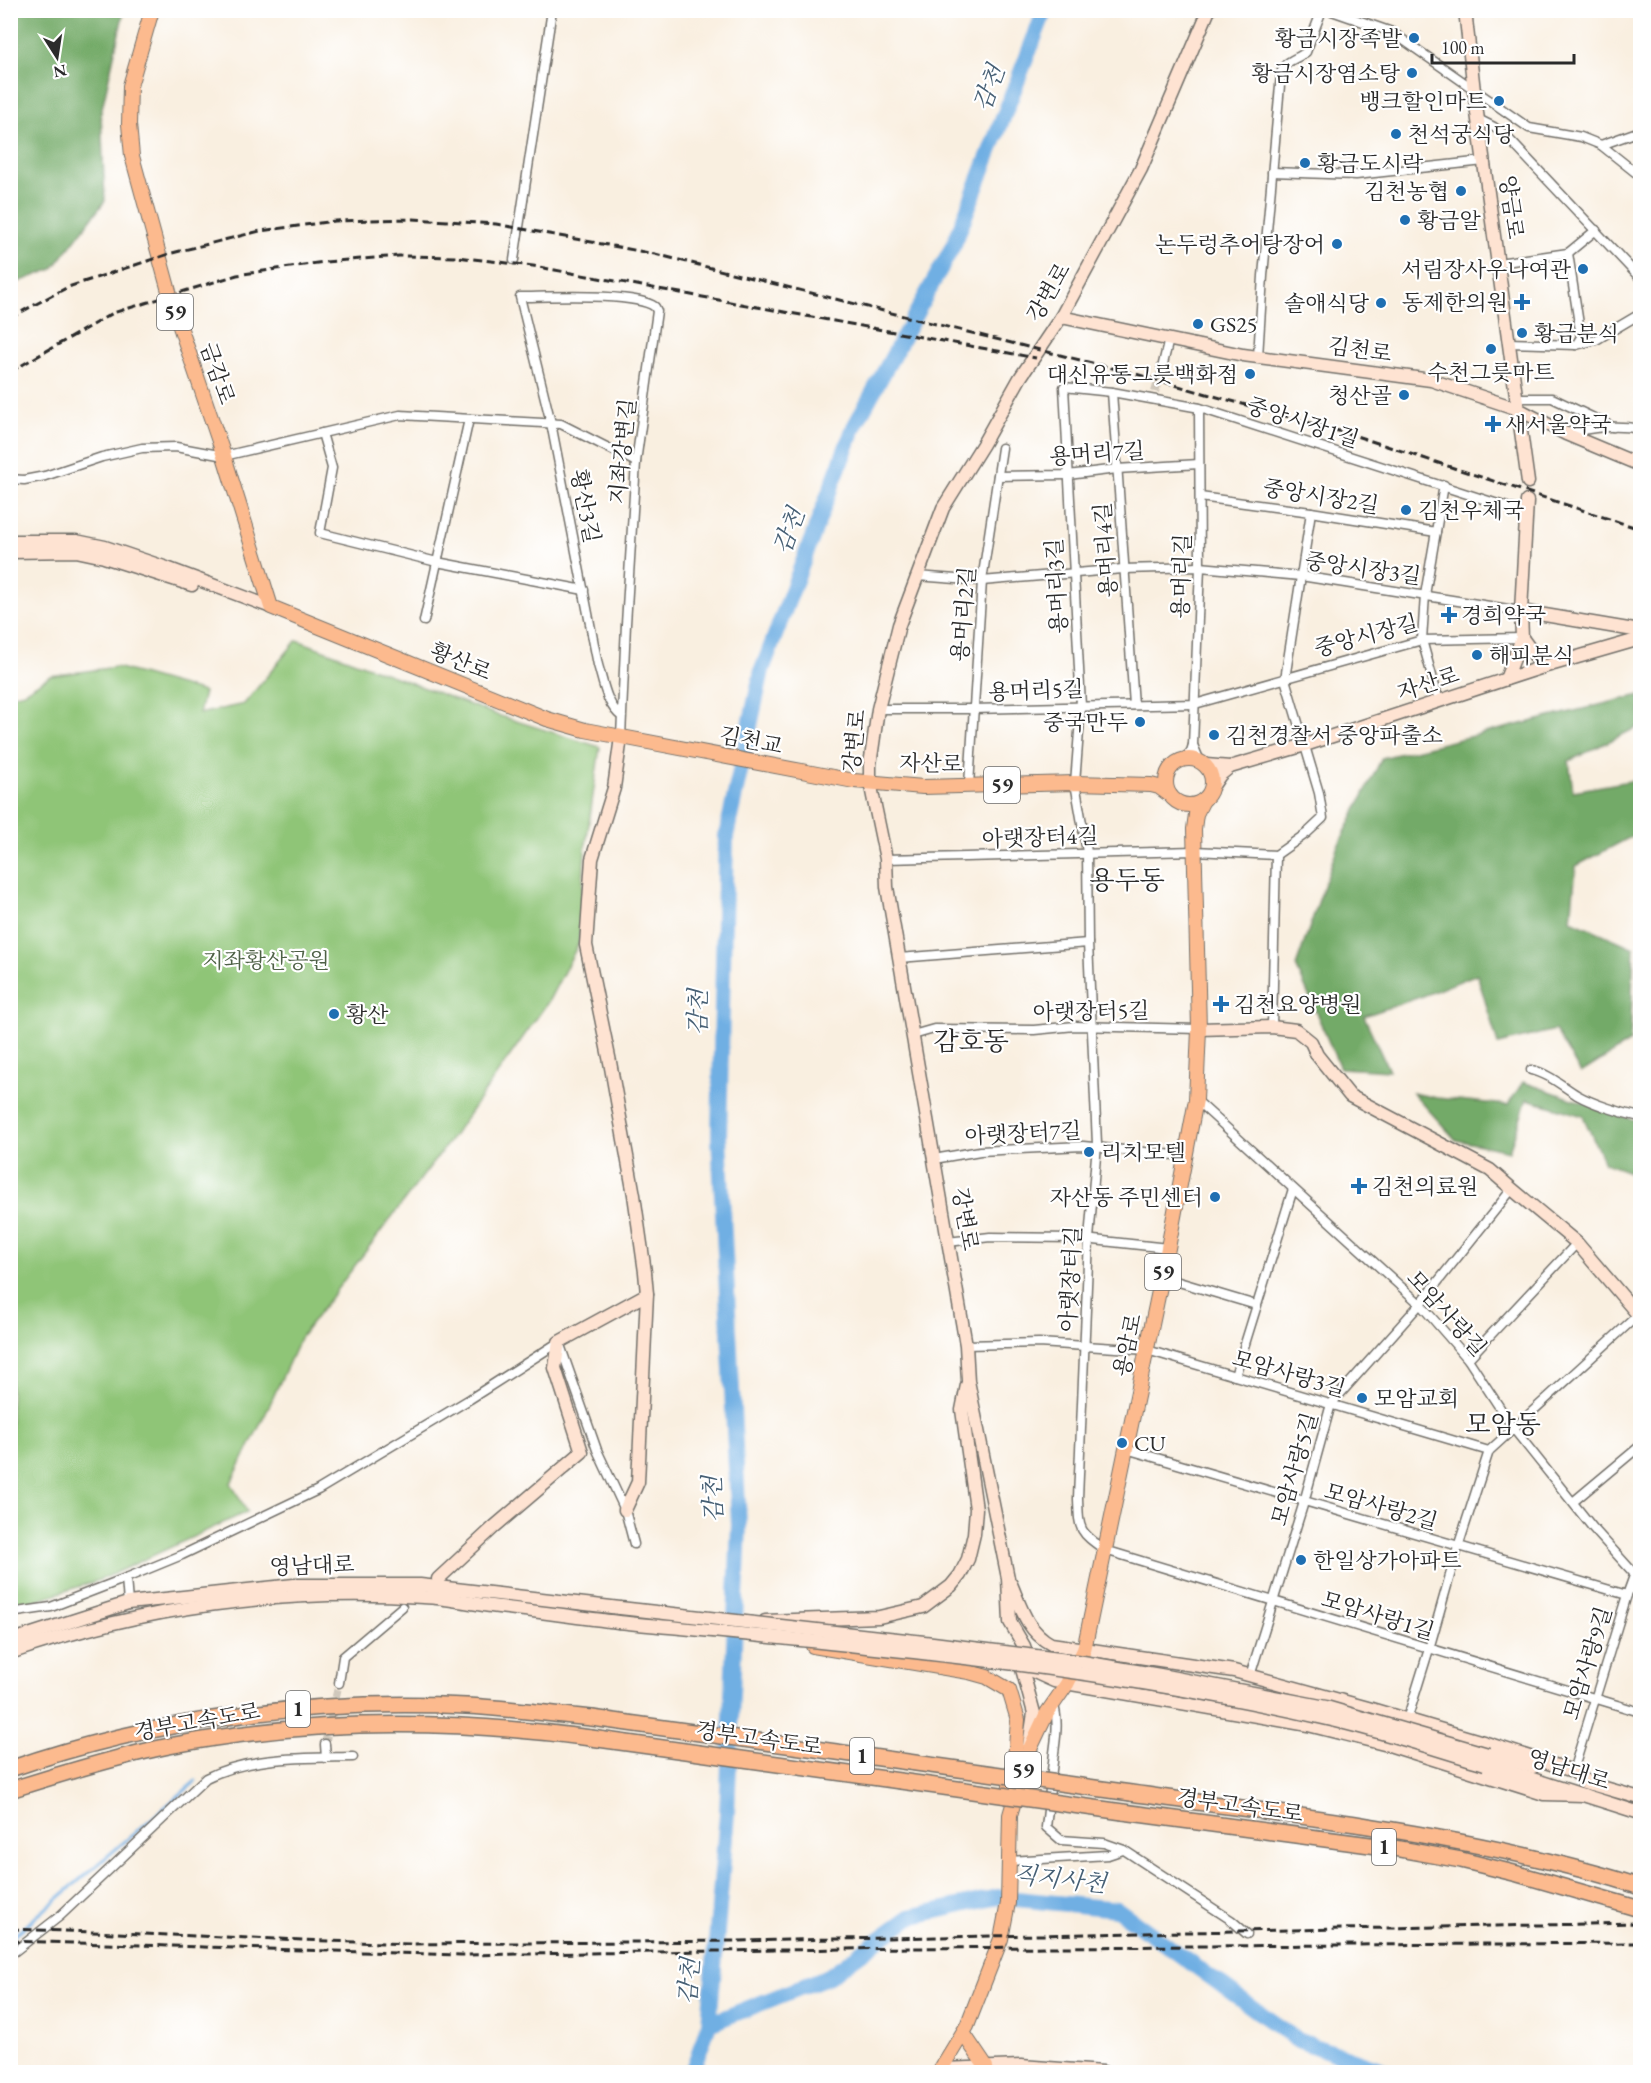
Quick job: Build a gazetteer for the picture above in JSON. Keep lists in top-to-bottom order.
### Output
{
  "streets": {
    "highway": ["1", "경부고속도로"],
    "main road": [
      "59",
      "금감로",
      "황산로",
      "자산로",
      "김천교",
      "용암로"
    ],
    "street": [
      "양금로",
      "강변로",
      "김천로",
      "중앙시장1길",
      "지좌강변길",
      "용머리7길",
      "중앙시장2길",
      "황산3길",
      "용머리4길",
      "중앙시장3길",
      "용머리길",
      "용머리3길",
      "용머리2길",
      "중앙시장길",
      "용머리5길",
      "아랫장터4길",
      "아랫장터5길",
      "아랫장터7길",
      "아랫장터길",
      "모암사랑길",
      "모암사랑3길",
      "모암사랑5길",
      "모암사랑2길",
      "영남대로",
      "모암사랑1길",
      "모암사랑9길"
    ]
  },
  "crossings": [
    ["양금로", "김천로"],
    ["강변로", "59"],
    ["강변로", "김천로"],
    ["강변로", "중앙시장3길"],
    ["강변로", "자산로"],
    ["강변로", "용머리5길"],
    ["강변로", "아랫장터4길"],
    ["강변로", "아랫장터5길"],
    ["강변로", "아랫장터7길"],
    ["강변로", "용암로"],
    ["강변로", "모암사랑3길"],
    ["강변로", "모암사랑5길"],
    ["강변로", "영남대로"],
    ["강변로", "모암사랑9길"],
    ["59", "용머리길"],
    ["59", "자산로"],
    ["59", "용암로"],
    ["금감로", "황산로"],
    ["중앙시장1길", "용머리4길"],
    ["중앙시장1길", "용머리길"],
    ["중앙시장1길", "용머리3길"],
    ["지좌강변길", "황산3길"],
    ["지좌강변길", "황산로"],
    ["용머리7길", "용머리4길"],
    ["용머리7길", "용머리길"],
    ["용머리7길", "용머리3길"],
    ["용머리7길", "용머리2길"],
    ["중앙시장2길", "용머리길"],
    ["용머리4길", "중앙시장3길"],
    ["용머리4길", "용머리5길"],
    ["중앙시장3길", "용머리길"],
    ["중앙시장3길", "용머리3길"],
    ["중앙시장3길", "용머리2길"],
    ["용머리길", "중앙시장길"],
    ["용머리길", "용머리5길"],
    ["용머리3길", "자산로"],
    ["용머리3길", "용머리5길"],
    ["용머리3길", "아랫장터길"],
    ["용머리2길", "자산로"],
    ["용머리2길", "용머리5길"],
    ["중앙시장길", "용머리5길"],
    ["황산로", "김천교"],
    ["자산로", "김천교"],
    ["자산로", "아랫장터길"],
    ["아랫장터4길", "아랫장터길"],
    ["아랫장터4길", "용암로"],
    ["아랫장터5길", "아랫장터길"],
    ["아랫장터5길", "용암로"],
    ["아랫장터7길", "아랫장터길"],
    ["아랫장터7길", "용암로"],
    ["아랫장터길", "용암로"],
    ["아랫장터길", "모암사랑3길"],
    ["아랫장터길", "모암사랑1길"],
    ["모암사랑길", "용암로"],
    ["모암사랑길", "모암사랑5길"],
    ["모암사랑길", "모암사랑9길"],
    ["용암로", "모암사랑3길"],
    ["용암로", "모암사랑2길"],
    ["용암로", "모암사랑1길"],
    ["모암사랑3길", "모암사랑5길"],
    ["모암사랑5길", "모암사랑2길"],
    ["모암사랑5길", "모암사랑1길"],
    ["모암사랑2길", "모암사랑9길"],
    ["모암사랑1길", "모암사랑9길"]
  ],
  "districts": ["용두동", "감호동", "모암동"],
  "water": ["감천", "직지사천"],
  "parks": ["지좌황산공원"],
  "places": {
    "other": [
      "황금시장족발",
      "황금시장염소탕",
      "뱅크할인마트",
      "천석궁식당",
      "황금도시락",
      "김천농협",
      "황금알",
      "논두렁추어탕장어",
      "서림장사우나여관",
      "솔애식당",
      "GS25",
      "황금분식",
      "수천그릇마트",
      "대신유통그릇백화점",
      "청산골",
      "김천우체국",
      "해피분식",
      "중국만두",
      "김천경찰서 중앙파출소",
      "황산",
      "리치모텔",
      "자산동 주민센터",
      "모암교회",
      "CU",
      "한일상가아파트"
    ],
    "health": [
      "동제한의원",
      "새서울약국",
      "경희약국",
      "김천요양병원",
      "김천의료원"
    ]
  },
  "scale_bar": "100 m",
  "north": "bottom"
}
